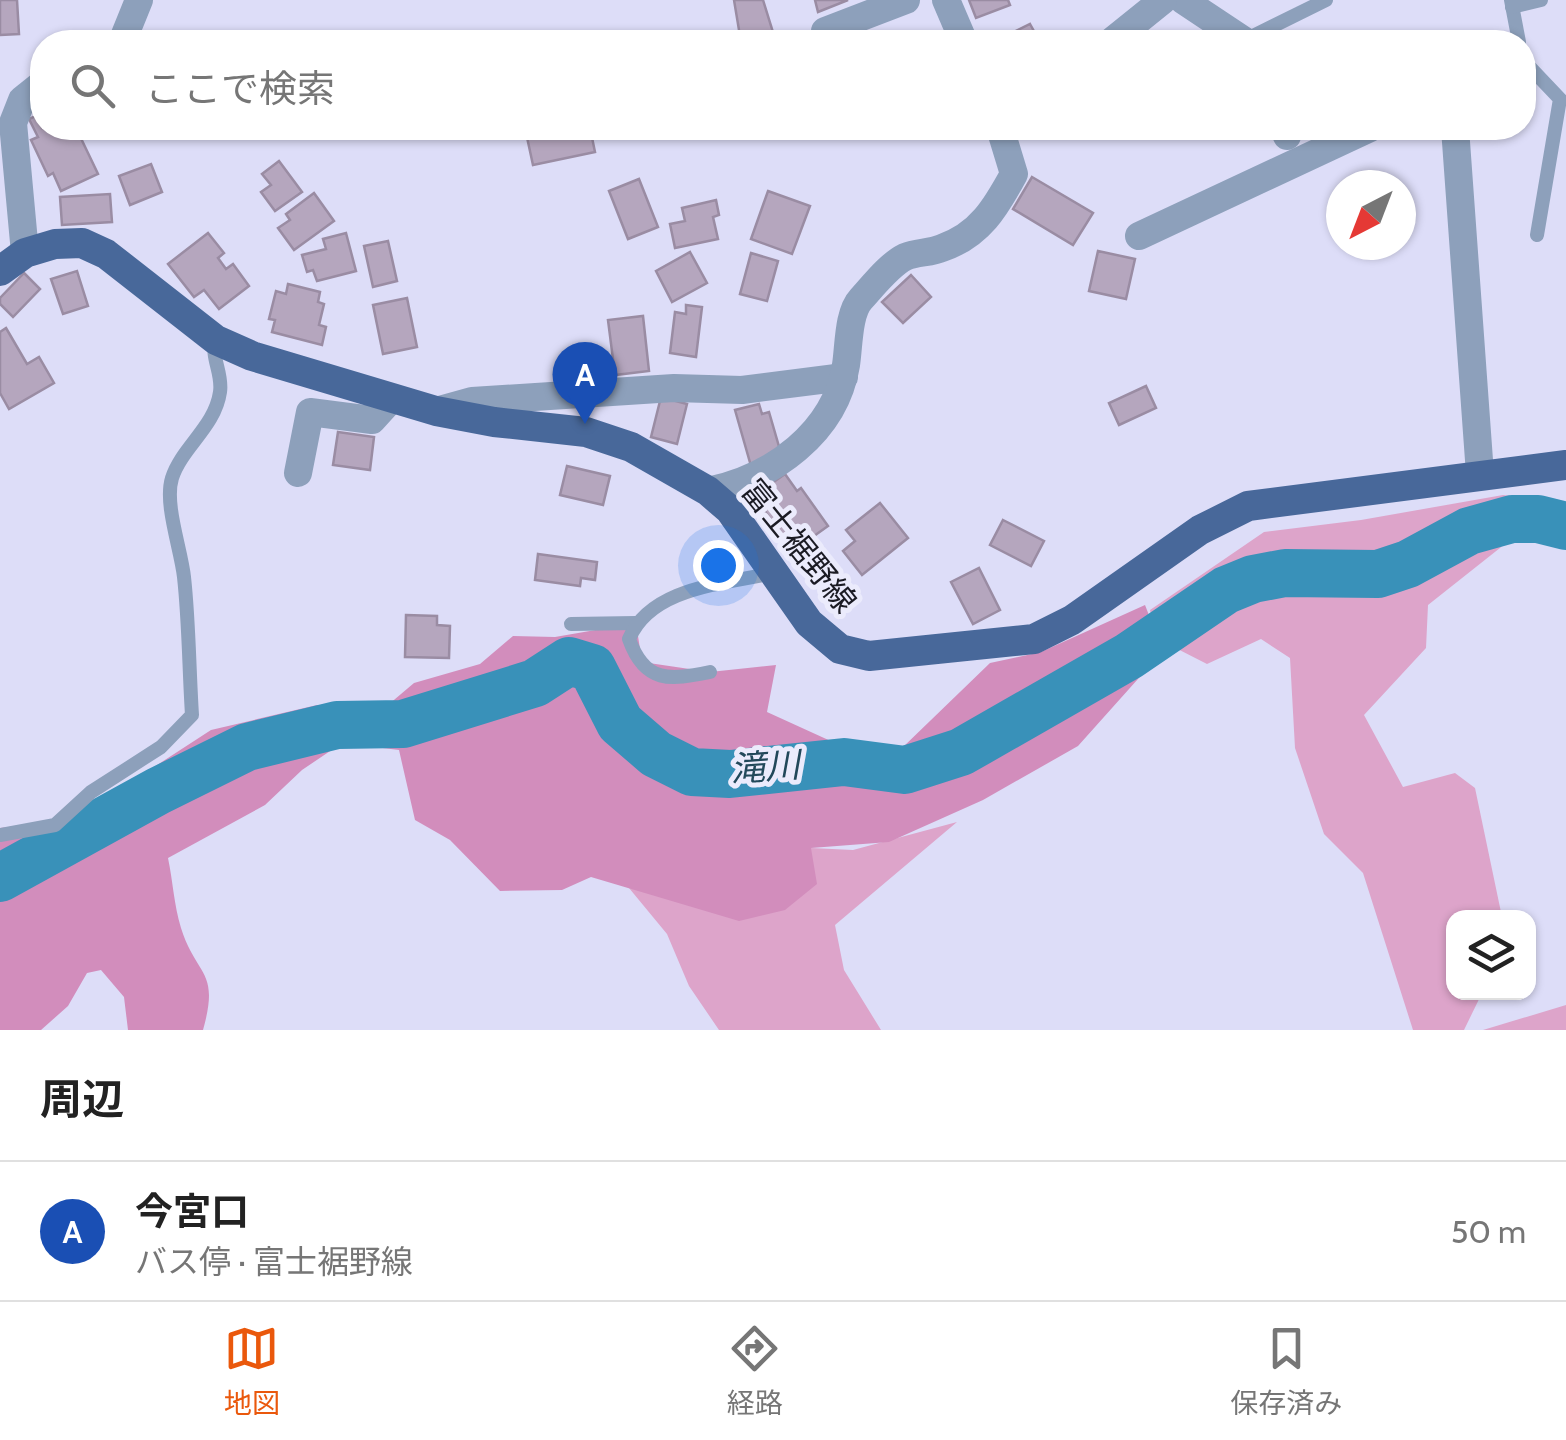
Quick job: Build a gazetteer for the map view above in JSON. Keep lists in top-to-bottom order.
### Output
{
  "streets": {
    "main road": ["富士裾野線"]
  },
  "water": ["滝川"],
  "north": "bottom left",
  "page": {
    "search": "ここで検索",
    "pins": "A",
    "heading": "周辺",
    "list": [
      {
        "mark": "A",
        "name": "今宮口",
        "note": "バス停 · 富士裾野線",
        "value": "50 m"
      }
    ],
    "nav": ["地図", "経路", "保存済み"]
  }
}
